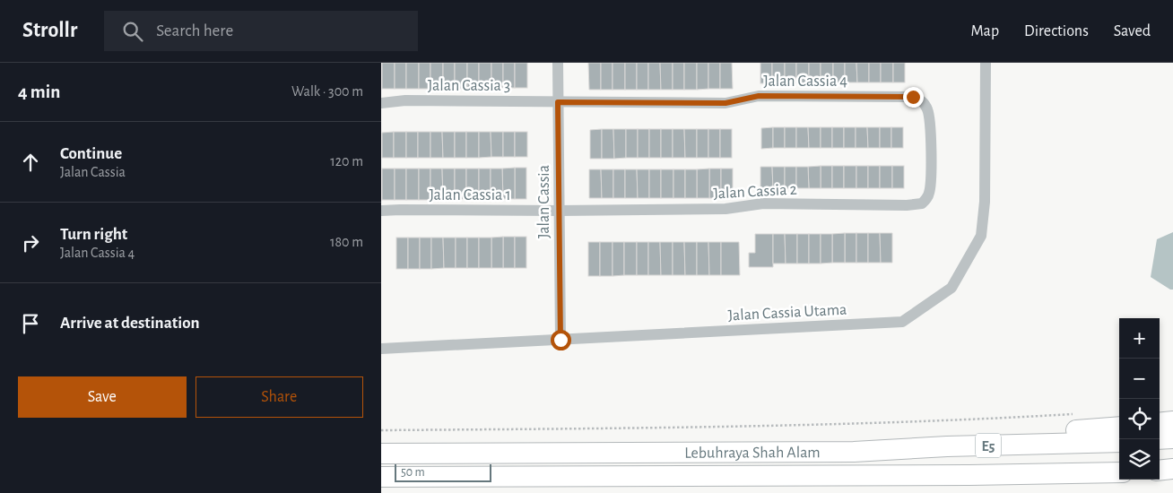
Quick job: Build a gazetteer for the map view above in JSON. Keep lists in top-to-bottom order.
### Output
{
  "streets": {
    "highway": ["E5", "Lebuhraya Shah Alam"],
    "street": [
      "Jalan Cassia 4",
      "Jalan Cassia 3",
      "Jalan Cassia 2",
      "Jalan Cassia 1",
      "Jalan Cassia",
      "Jalan Cassia Utama"
    ]
  },
  "crossings": [
    ["Jalan Cassia 4", "Jalan Cassia 3"],
    ["Jalan Cassia 4", "Jalan Cassia 2"],
    ["Jalan Cassia 4", "Jalan Cassia"],
    ["Jalan Cassia 3", "Jalan Cassia"],
    ["Jalan Cassia 2", "Jalan Cassia 1"],
    ["Jalan Cassia 2", "Jalan Cassia"],
    ["Jalan Cassia 1", "Jalan Cassia"],
    ["Jalan Cassia", "Jalan Cassia Utama"]
  ],
  "scale_bar": "50 m",
  "page": {
    "header": "Strollr",
    "search": "Search here",
    "nav": ["Map", "Directions", "Saved"],
    "heading": ["4 min", "Walk · 300 m"],
    "list": [
      ["Continue", "Jalan Cassia", "120 m"],
      ["Turn right", "Jalan Cassia 4", "180 m"],
      "Arrive at destination"
    ],
    "map_buttons": ["+", "−"],
    "buttons": ["Save", "Share"],
    "scale": "50 m"
  }
}
